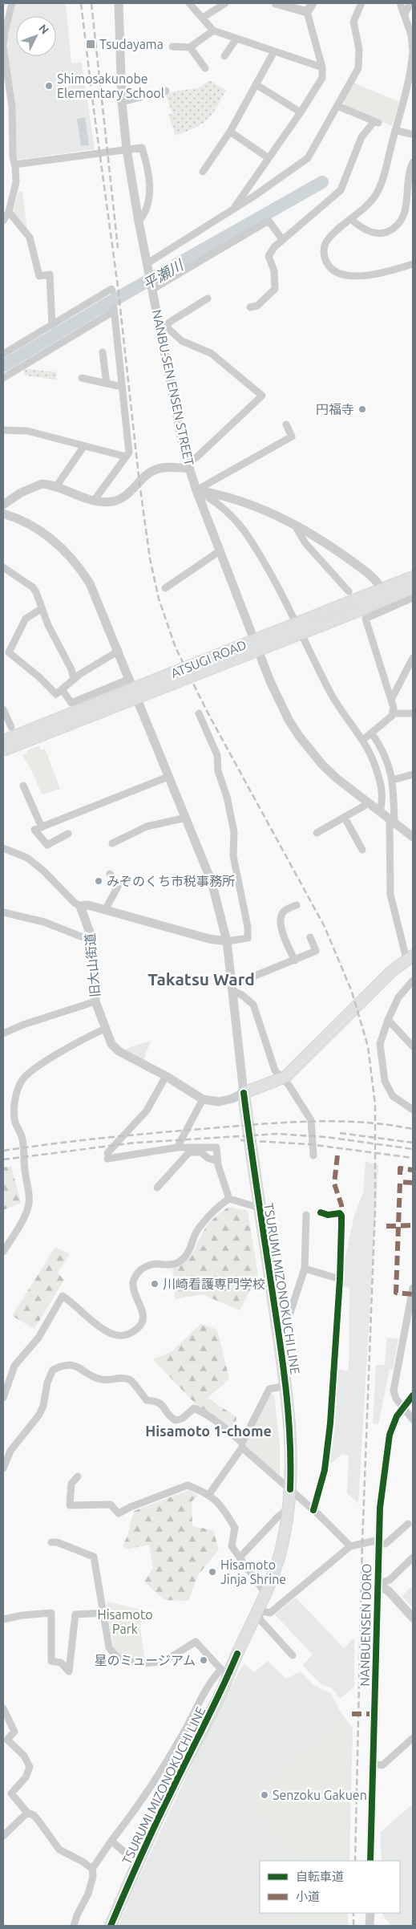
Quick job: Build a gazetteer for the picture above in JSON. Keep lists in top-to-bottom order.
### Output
{
  "streets": {
    "main road": ["ATSUGI ROAD", "TSURUMI MIZONOKUCHI LINE"],
    "street": ["NANBU-SEN ENSEN STREET", "旧大山街道", "NANBUENSEN DORO"]
  },
  "crossings": [
    ["旧大山街道", "TSURUMI MIZONOKUCHI LINE"]
  ],
  "districts": ["Takatsu Ward", "Hisamoto 1-chome"],
  "water": ["平瀬川"],
  "parks": ["Hisamoto Park"],
  "places": {
    "transit": ["Tsudayama"],
    "other": [
      "Shimosakunobe Elementary School",
      "円福寺",
      "みぞのくち市税事務所",
      "川崎看護専門学校",
      "Hisamoto Jinja Shrine",
      "星のミュージアム",
      "Senzoku Gakuen"
    ]
  },
  "legend": ["自転車道", "小道"],
  "north": "top right"
}
